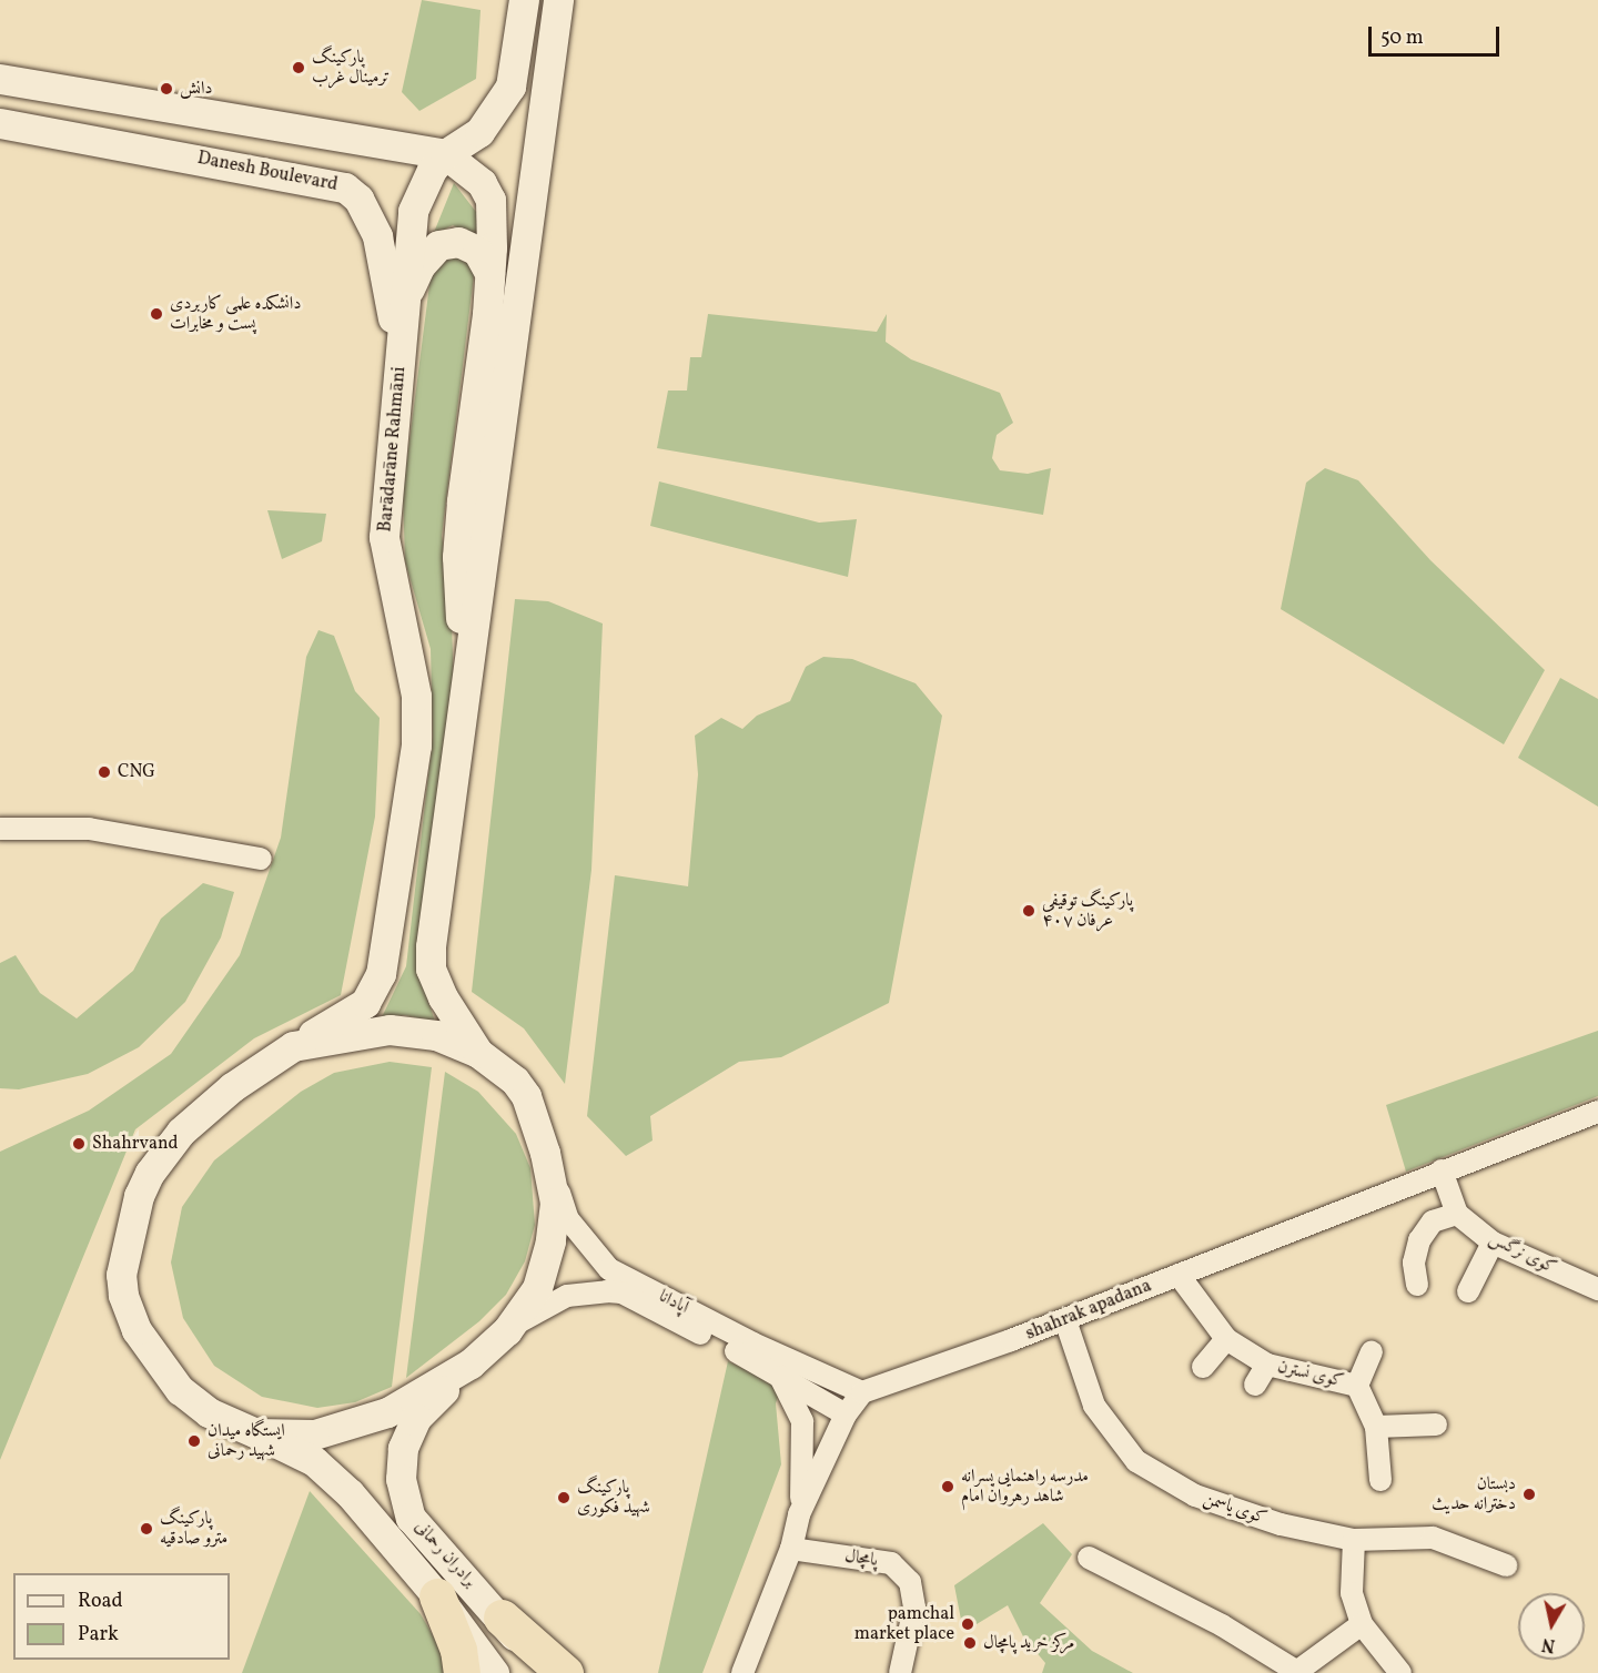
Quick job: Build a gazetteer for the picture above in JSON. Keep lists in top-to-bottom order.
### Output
{
  "streets": {
    "main road": ["Danesh Boulevard", "Barādarāne Rahmāni", "برادران رحمانی"],
    "street": [
      "کوی نرگس",
      "آپادانا",
      "shahrak apadana",
      "کوی نسترن",
      "کوی یاسمن",
      "پامچال"
    ]
  },
  "crossings": [
    ["Danesh Boulevard", "Barādarāne Rahmāni"],
    ["Barādarāne Rahmāni", "برادران رحمانی"],
    ["آپادانا", "shahrak apadana"],
    ["shahrak apadana", "کوی نسترن"],
    ["shahrak apadana", "کوی یاسمن"]
  ],
  "places": [
    "پارکینگ ترمینال غرب",
    "دانش",
    "دانشکده علمی کاربردی پست و مخابرات",
    "CNG",
    "پارکینگ توقیفی عرفان ۴۰۷",
    "Shahrvand",
    "ایستگاه میدان شهید رحمانی",
    "مدرسه راهنمایی پسرانه شاهد رهروان امام",
    "دبستان دخترانه حدیث",
    "پارکینگ شهید فکوری",
    "پارکینگ مترو صادقیه",
    "pamchal market place",
    "مرکز خرید پامچال"
  ],
  "legend": ["Road", "Park"],
  "scale_bar": "50 m",
  "north": "bottom"
}
